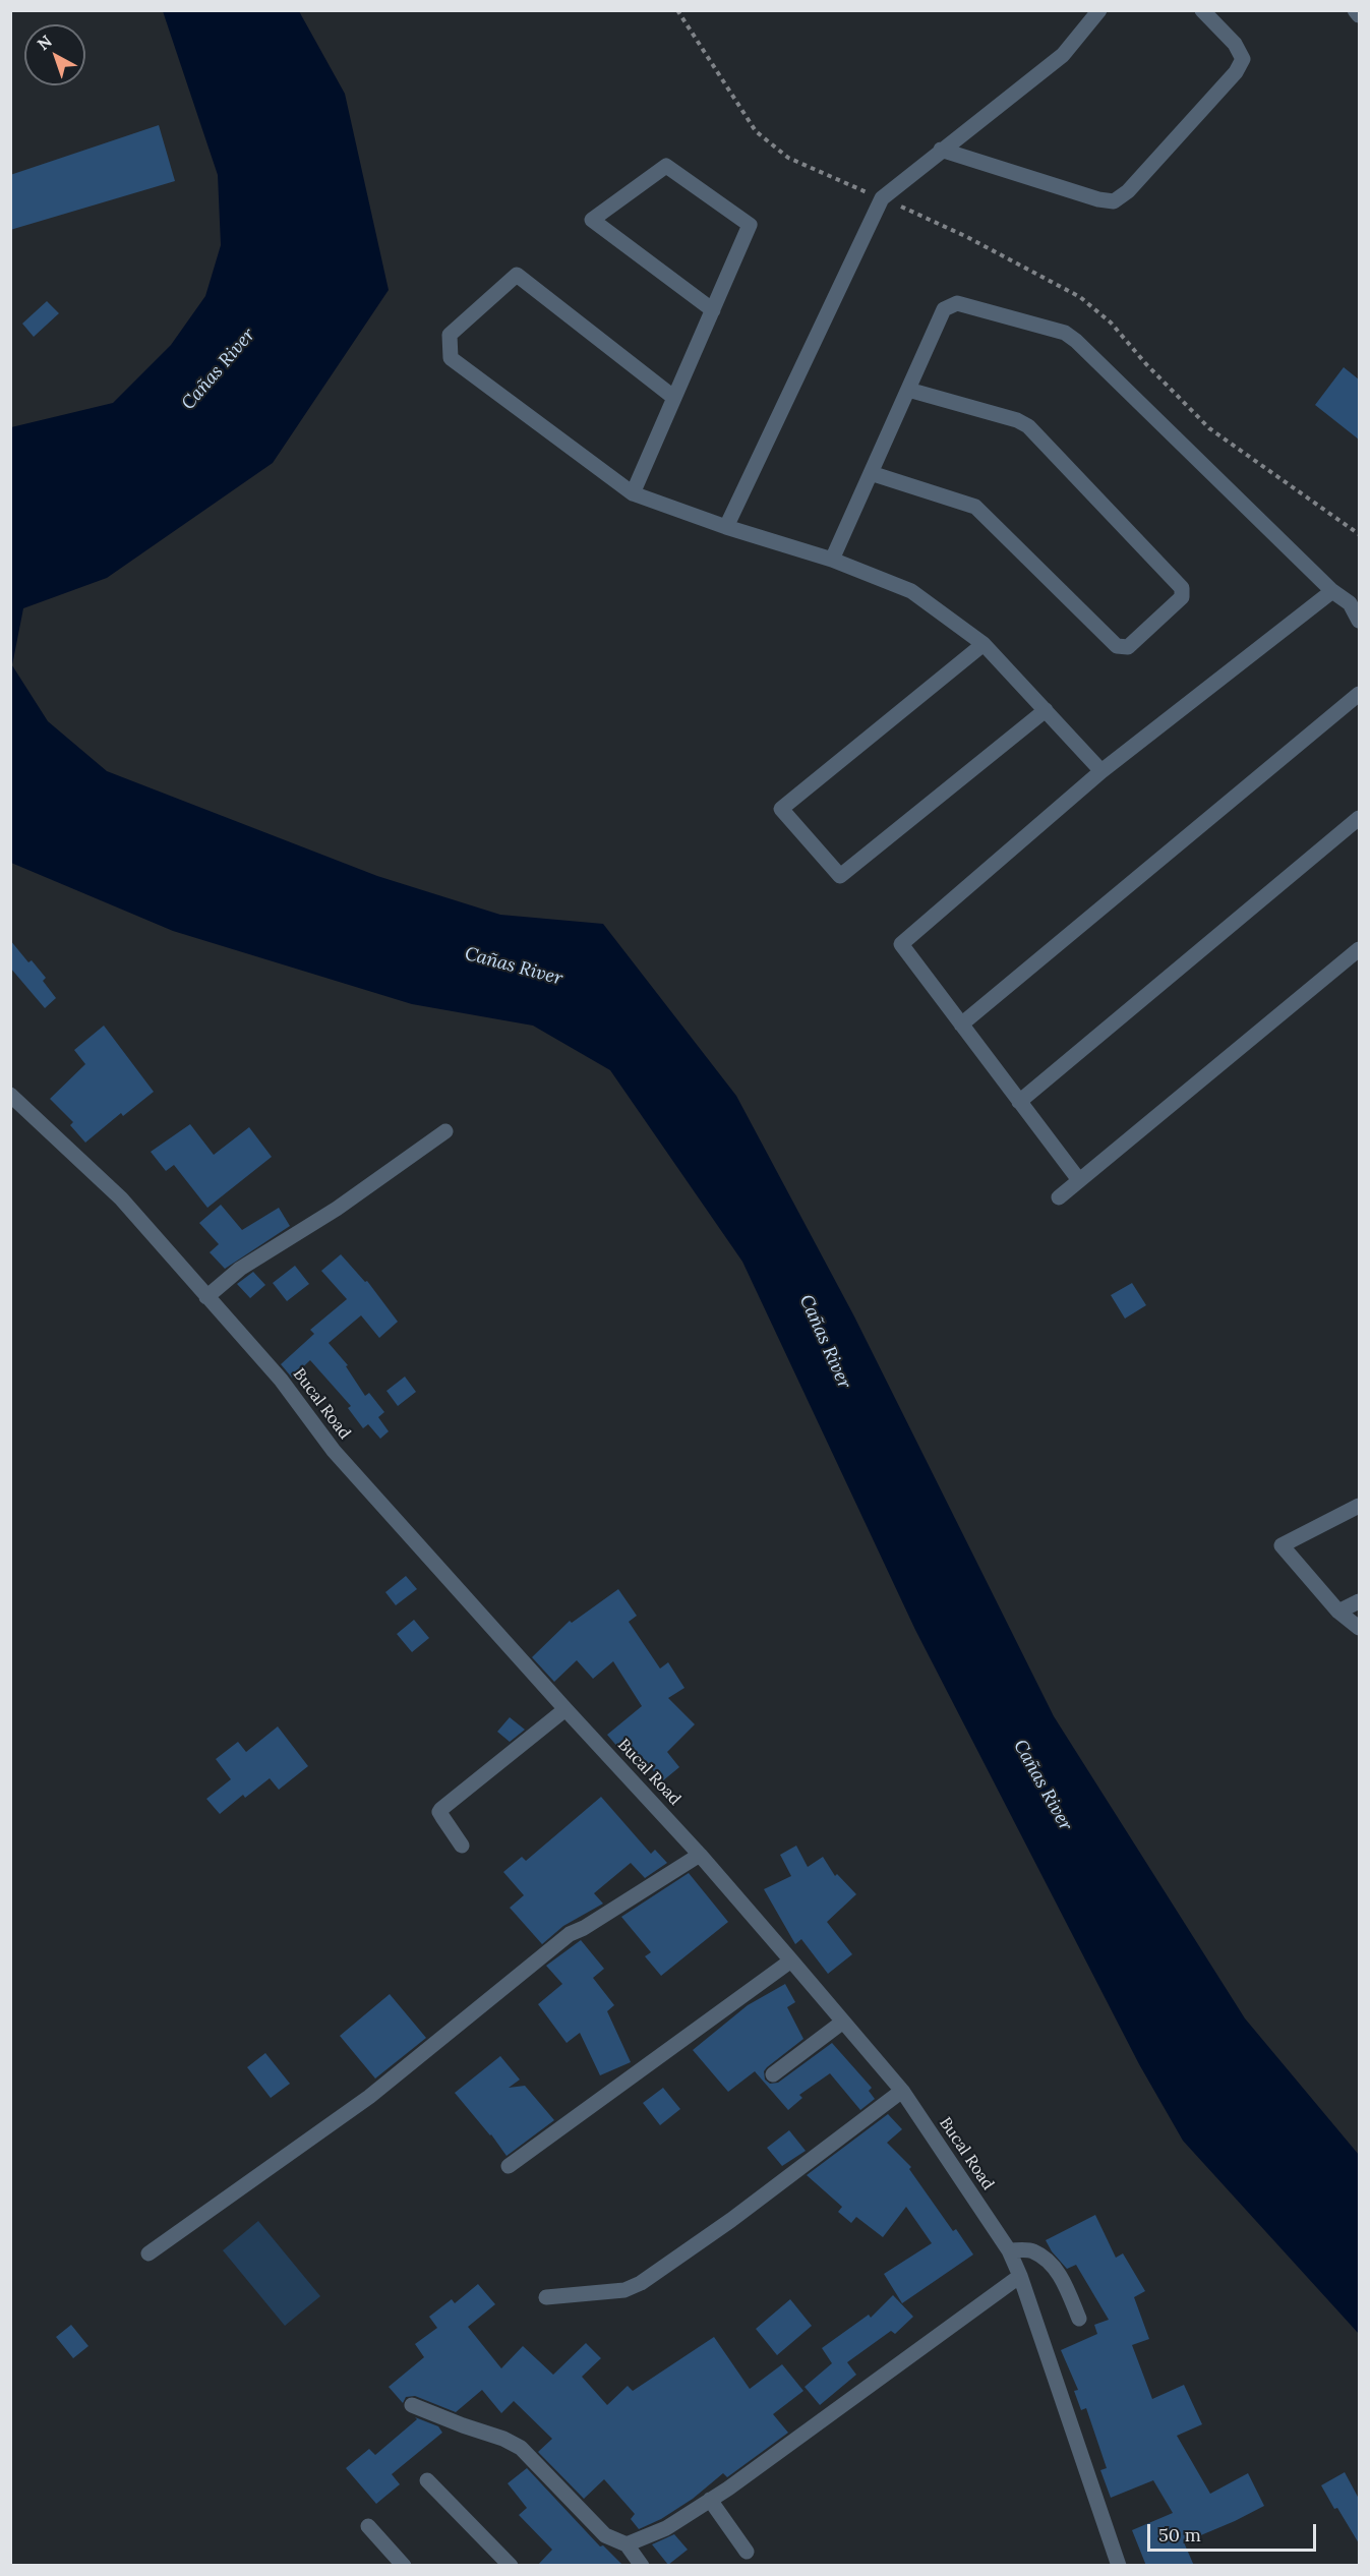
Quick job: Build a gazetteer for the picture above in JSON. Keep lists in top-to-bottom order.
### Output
{
  "streets": {
    "street": ["Bucal Road"]
  },
  "water": ["Cañas River"],
  "scale_bar": "50 m",
  "north": "top left"
}
